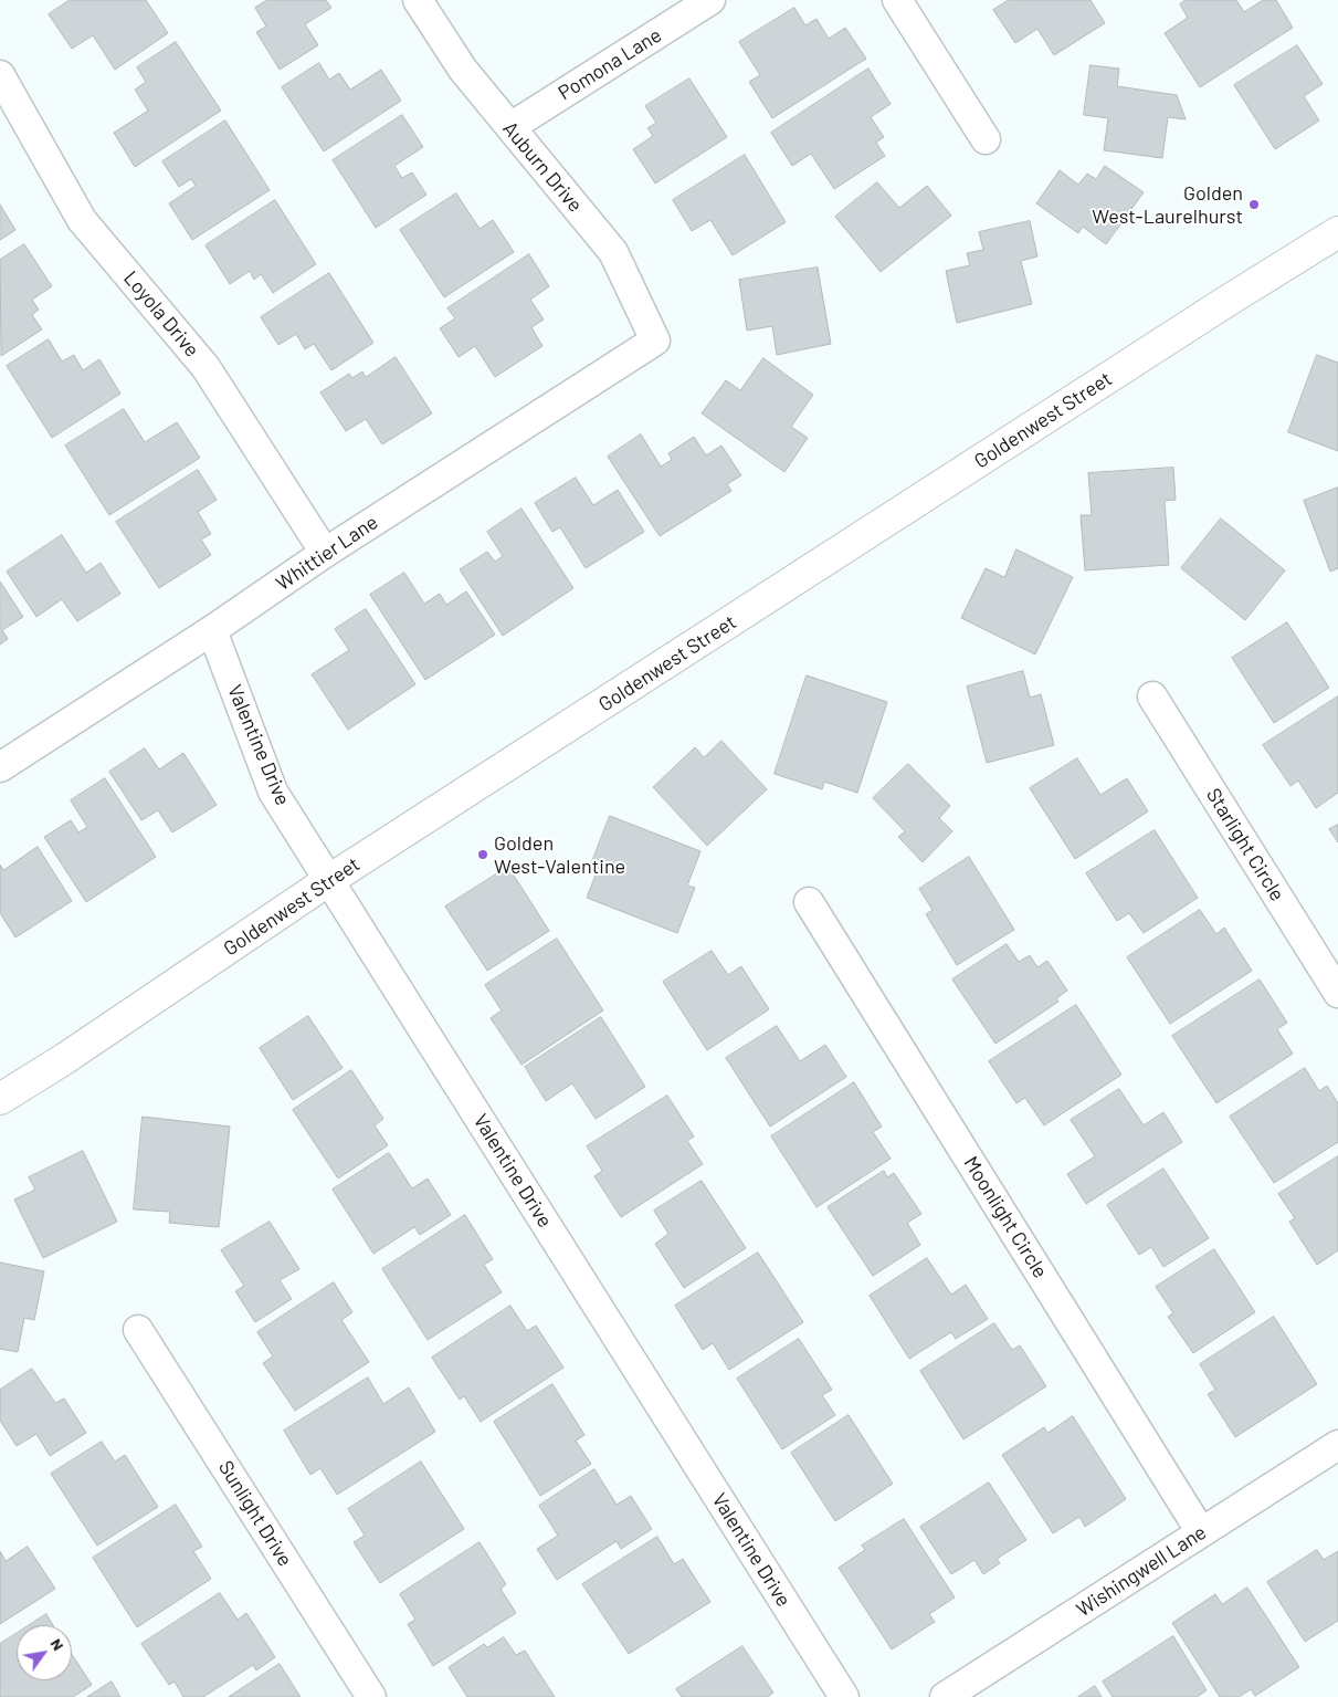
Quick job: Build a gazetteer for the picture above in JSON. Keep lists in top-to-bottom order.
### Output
{
  "streets": {
    "main road": ["Goldenwest Street"],
    "street": [
      "Pomona Lane",
      "Auburn Drive",
      "Loyola Drive",
      "Whittier Lane",
      "Valentine Drive",
      "Starlight Circle",
      "Moonlight Circle",
      "Sunlight Drive",
      "Wishingwell Lane"
    ]
  },
  "crossings": [
    ["Pomona Lane", "Auburn Drive"],
    ["Auburn Drive", "Whittier Lane"],
    ["Loyola Drive", "Whittier Lane"],
    ["Goldenwest Street", "Valentine Drive"],
    ["Whittier Lane", "Valentine Drive"],
    ["Moonlight Circle", "Wishingwell Lane"]
  ],
  "places": ["Golden West-Laurelhurst", "Golden West-Valentine"],
  "north": "top right"
}
